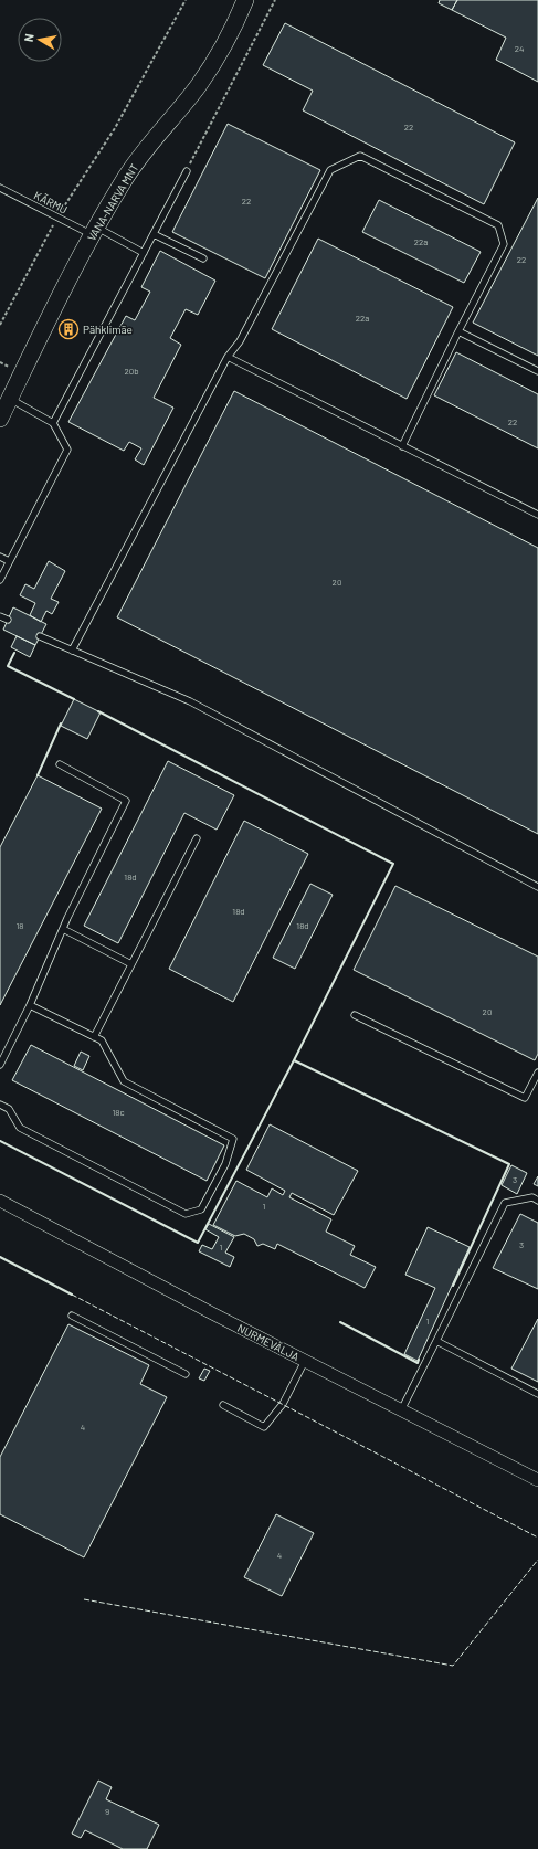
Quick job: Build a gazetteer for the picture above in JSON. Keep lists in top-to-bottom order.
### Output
{
  "streets": {
    "main road": ["VANA-NARVA MNT"],
    "street": ["NURMEVÄLJA"],
    "lane": ["KÄRMU"]
  },
  "crossings": [
    ["KÄRMU", "VANA-NARVA MNT"]
  ],
  "places": {
    "building": ["Pähklimäe"]
  },
  "house_numbers": [
    "24",
    "22",
    "22",
    "22a",
    "22",
    "22a",
    "20b",
    "22",
    "20",
    "18d",
    "18d",
    "18",
    "18d",
    "20",
    "18c",
    "3",
    "1",
    "3",
    "1",
    "1",
    "4",
    "4",
    "9"
  ],
  "north": "left"
}
